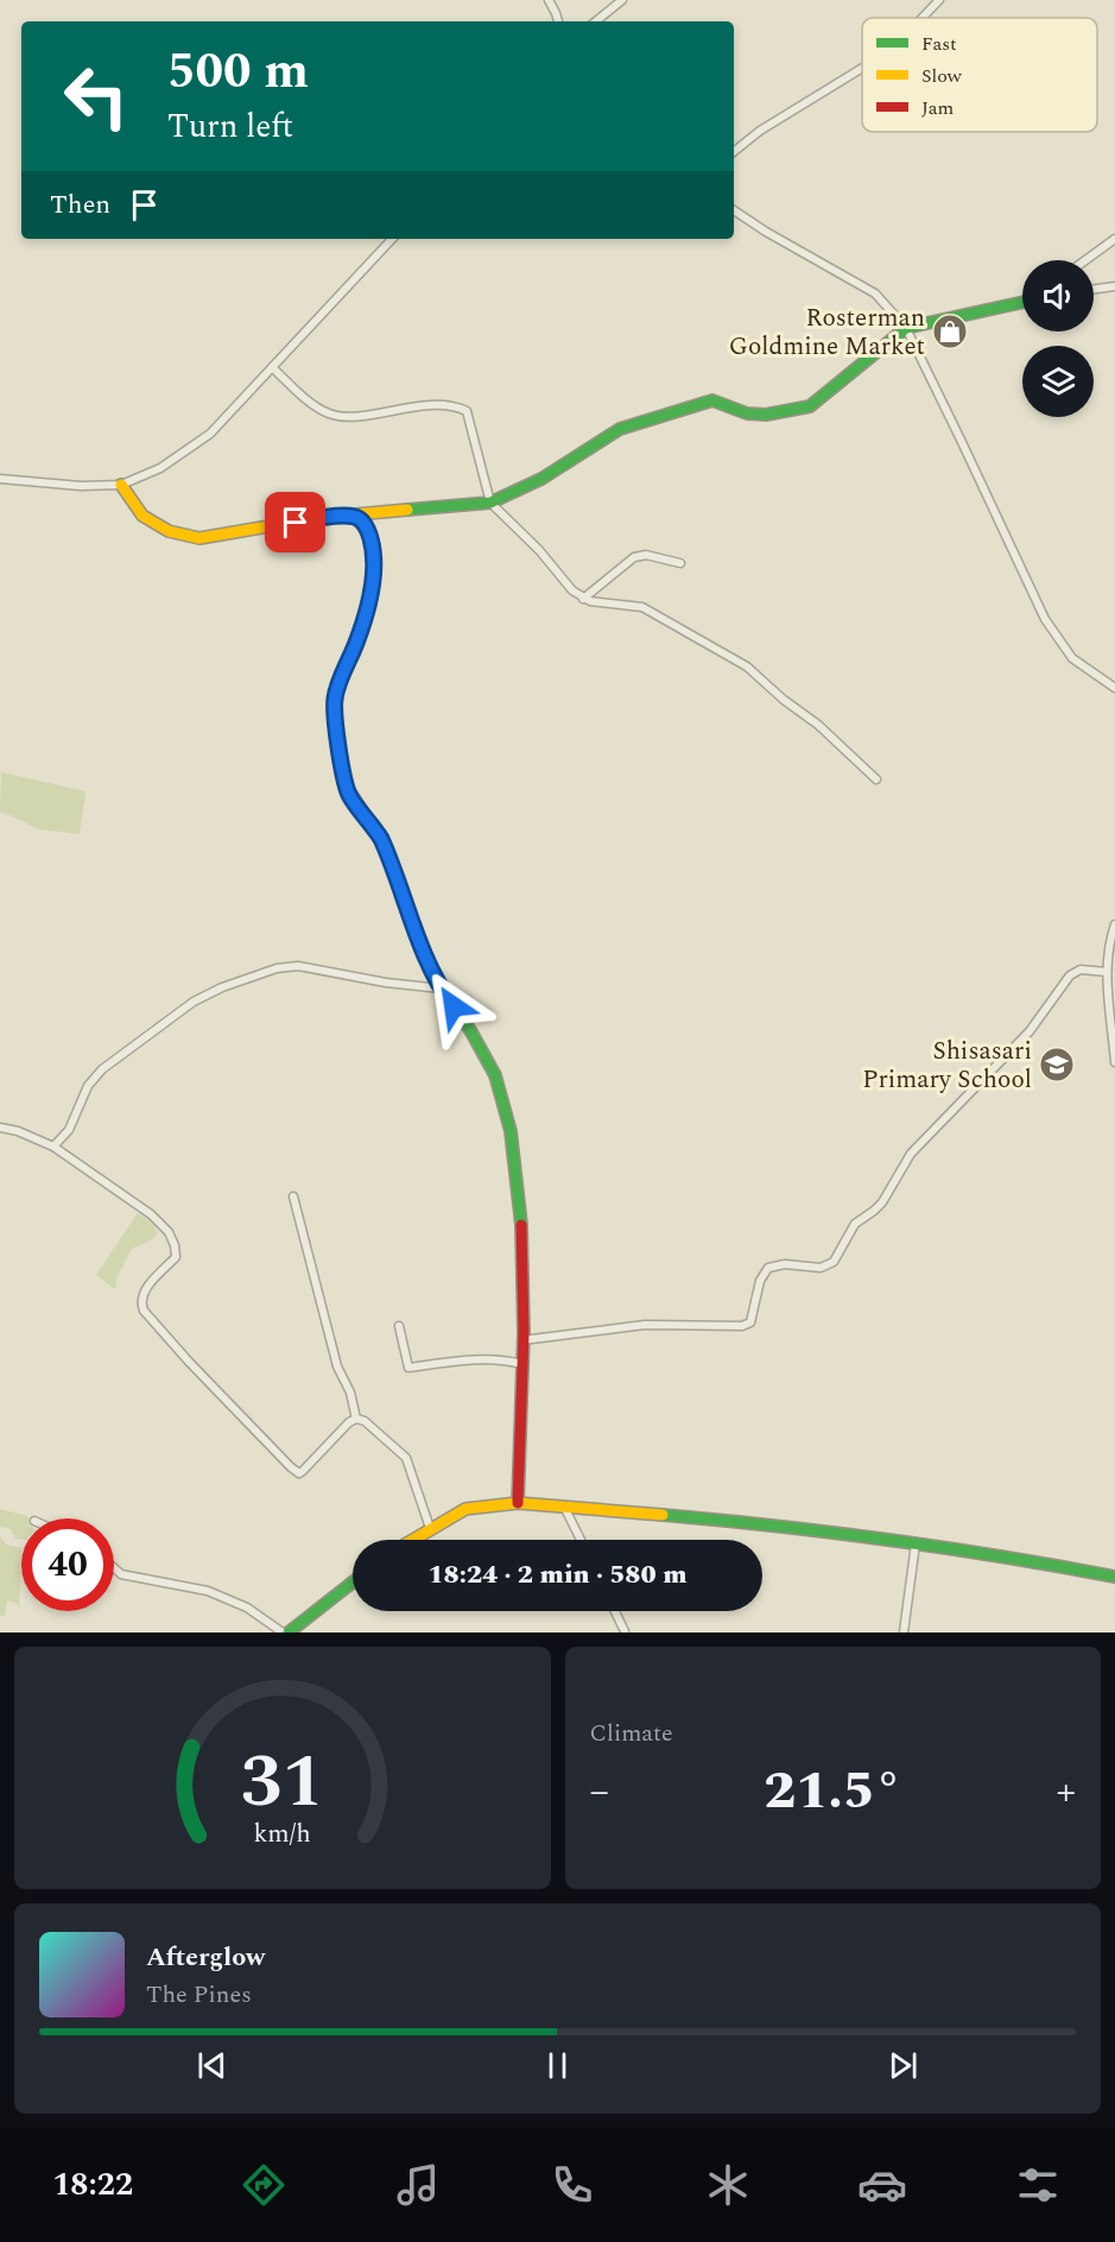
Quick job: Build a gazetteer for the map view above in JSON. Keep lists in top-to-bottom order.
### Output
{
  "places": {
    "shop": ["Rosterman Goldmine Market"],
    "school or university": ["Shisasari Primary School"]
  },
  "legend": ["Fast", "Slow", "Jam"],
  "page": {
    "turn": ["500 m", "Turn left"],
    "then": "Then",
    "limit": "40",
    "trip": "18:24 · 2 min · 580 m",
    "tile": "Climate",
    "heat": ["−", "21.5°", "+"],
    "song": ["Afterglow", "The Pines"],
    "tabs": "18:22",
    "gauge": ["31", "km/h"]
  }
}
